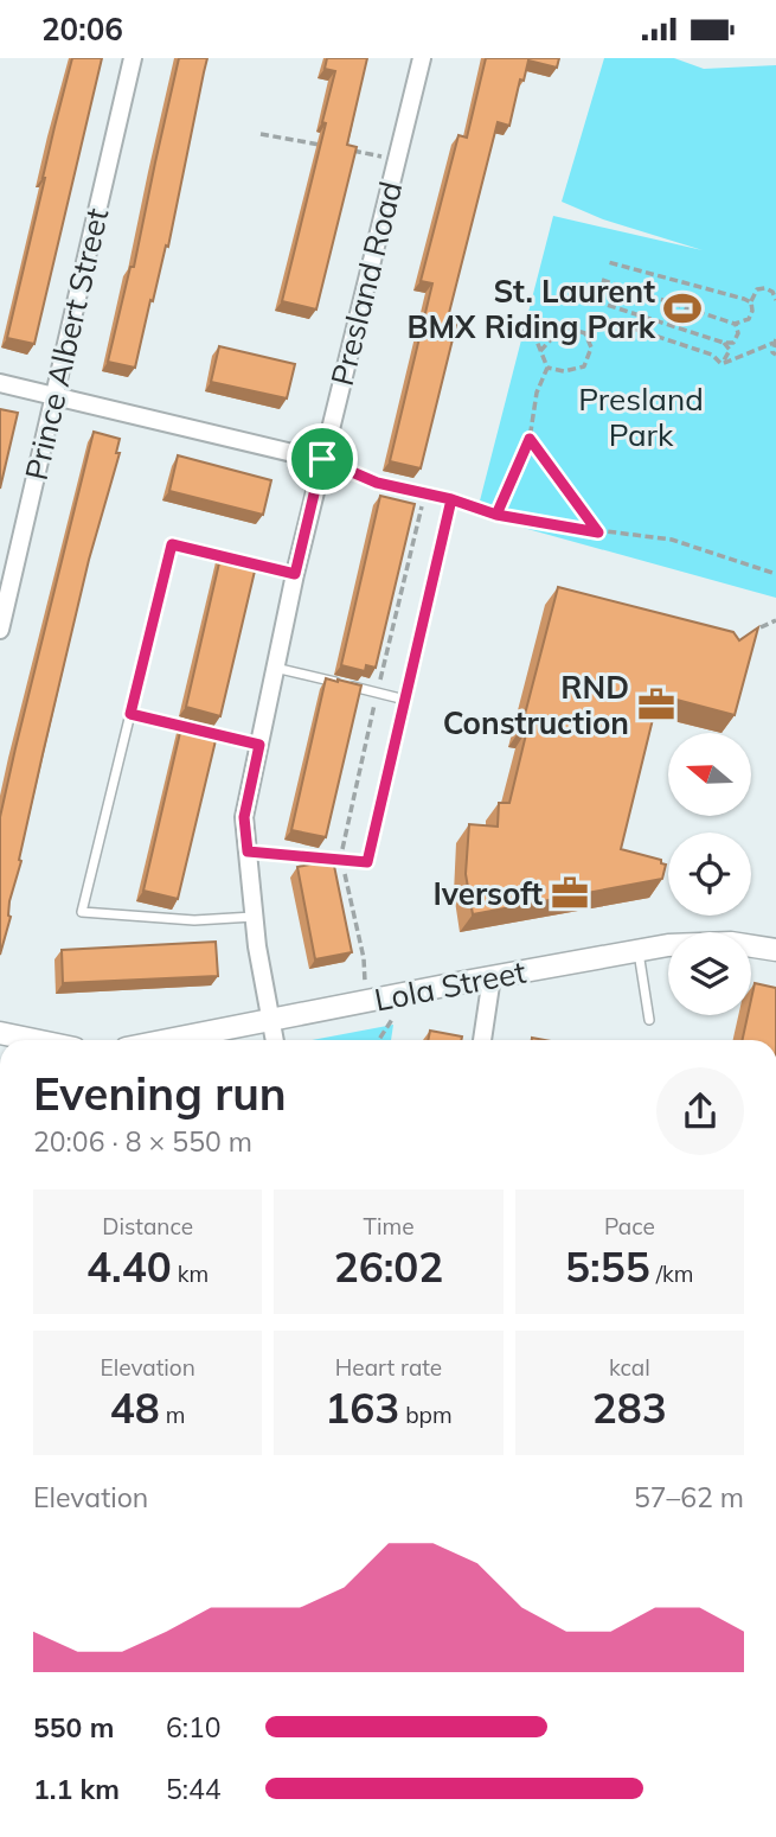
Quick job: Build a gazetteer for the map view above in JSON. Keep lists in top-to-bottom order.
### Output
{
  "streets": {
    "street": ["Presland Road", "Prince Albert Street", "Lola Street"]
  },
  "crossings": [
    ["Presland Road", "Lola Street"]
  ],
  "parks": ["Presland Park"],
  "places": {
    "sports": ["St. Laurent BMX Riding Park"],
    "office": ["RND Construction", "Iversoft"]
  },
  "north": "left",
  "page": {
    "status": "20:06",
    "heading": ["Evening run", "20:06 · 8 × 550 m"],
    "stats": [
      ["Distance", "4.40 km"],
      ["Time", "26:02"],
      ["Pace", "5:55 /km"],
      ["Elevation", "48 m"],
      ["Heart rate", "163 bpm"],
      ["kcal", "283"]
    ],
    "chart": ["Elevation", "57–62 m"],
    "list": [
      {
        "name": "550 m",
        "note": "6:10"
      },
      {
        "name": "1.1 km",
        "note": "5:44"
      }
    ]
  }
}
